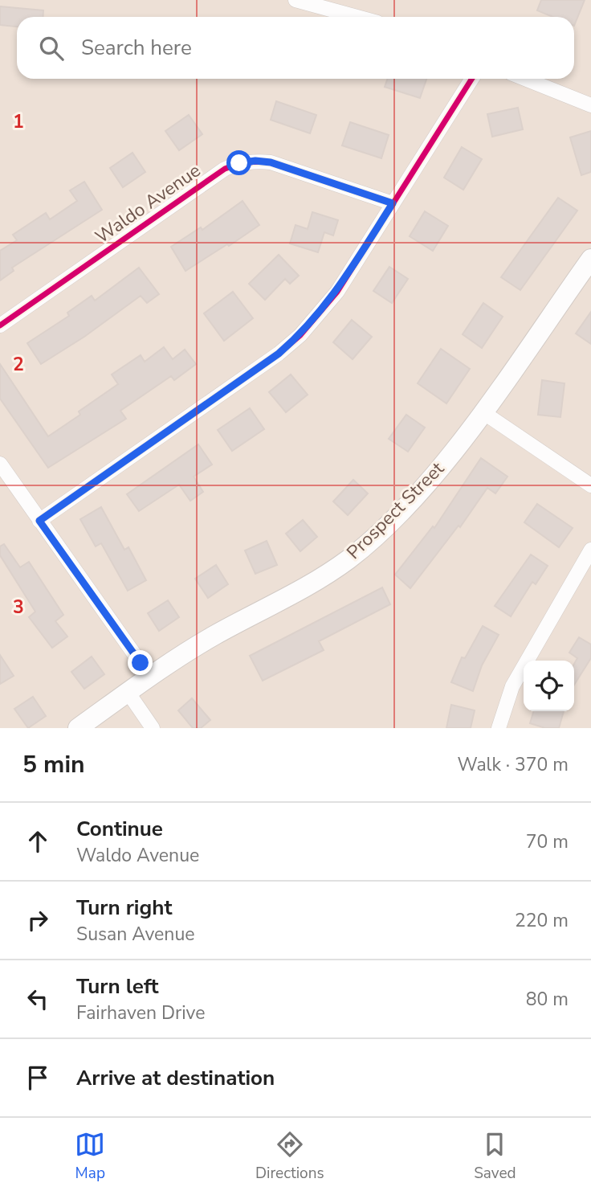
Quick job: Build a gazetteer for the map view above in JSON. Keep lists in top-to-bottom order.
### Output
{
  "streets": {
    "main road": ["Prospect Street"],
    "street": ["Waldo Avenue"]
  },
  "page": {
    "search": "Search here",
    "heading": ["5 min", "Walk · 370 m"],
    "list": [
      ["Continue", "Waldo Avenue", "70 m"],
      ["Turn right", "Susan Avenue", "220 m"],
      ["Turn left", "Fairhaven Drive", "80 m"],
      "Arrive at destination"
    ],
    "nav": ["Map", "Directions", "Saved"]
  },
  "grid": {
    "rows": ["1", "2", "3"]
  }
}
